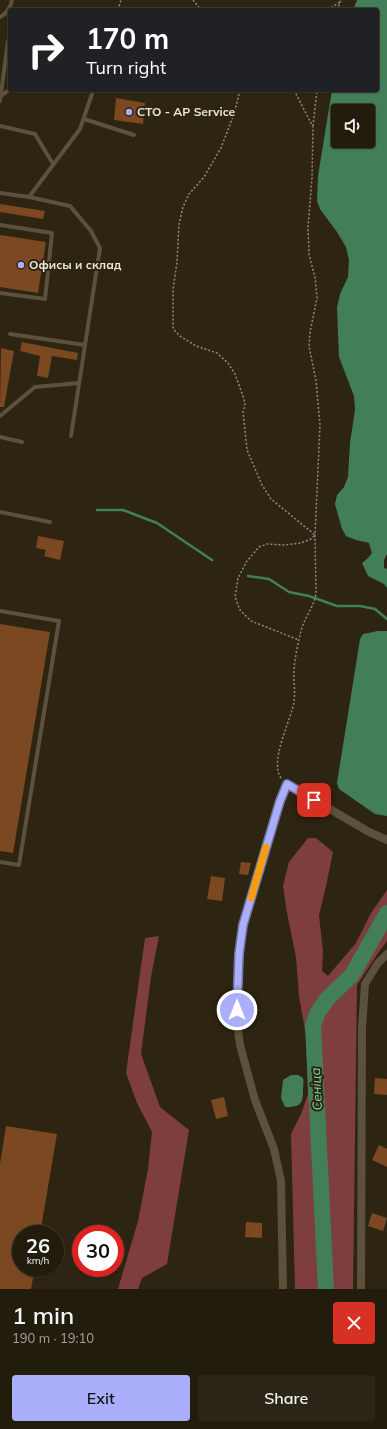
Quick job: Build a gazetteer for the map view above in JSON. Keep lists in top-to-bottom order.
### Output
{
  "water": ["Сеніца"],
  "places": ["СТО - AP Service", "Офисы и склад"],
  "page": {
    "turn": ["170 m", "Turn right"],
    "speed": "26 km/h",
    "limit": "30",
    "heading": ["1 min", "190 m · 19:10"],
    "buttons": ["Exit", "Share"]
  }
}
